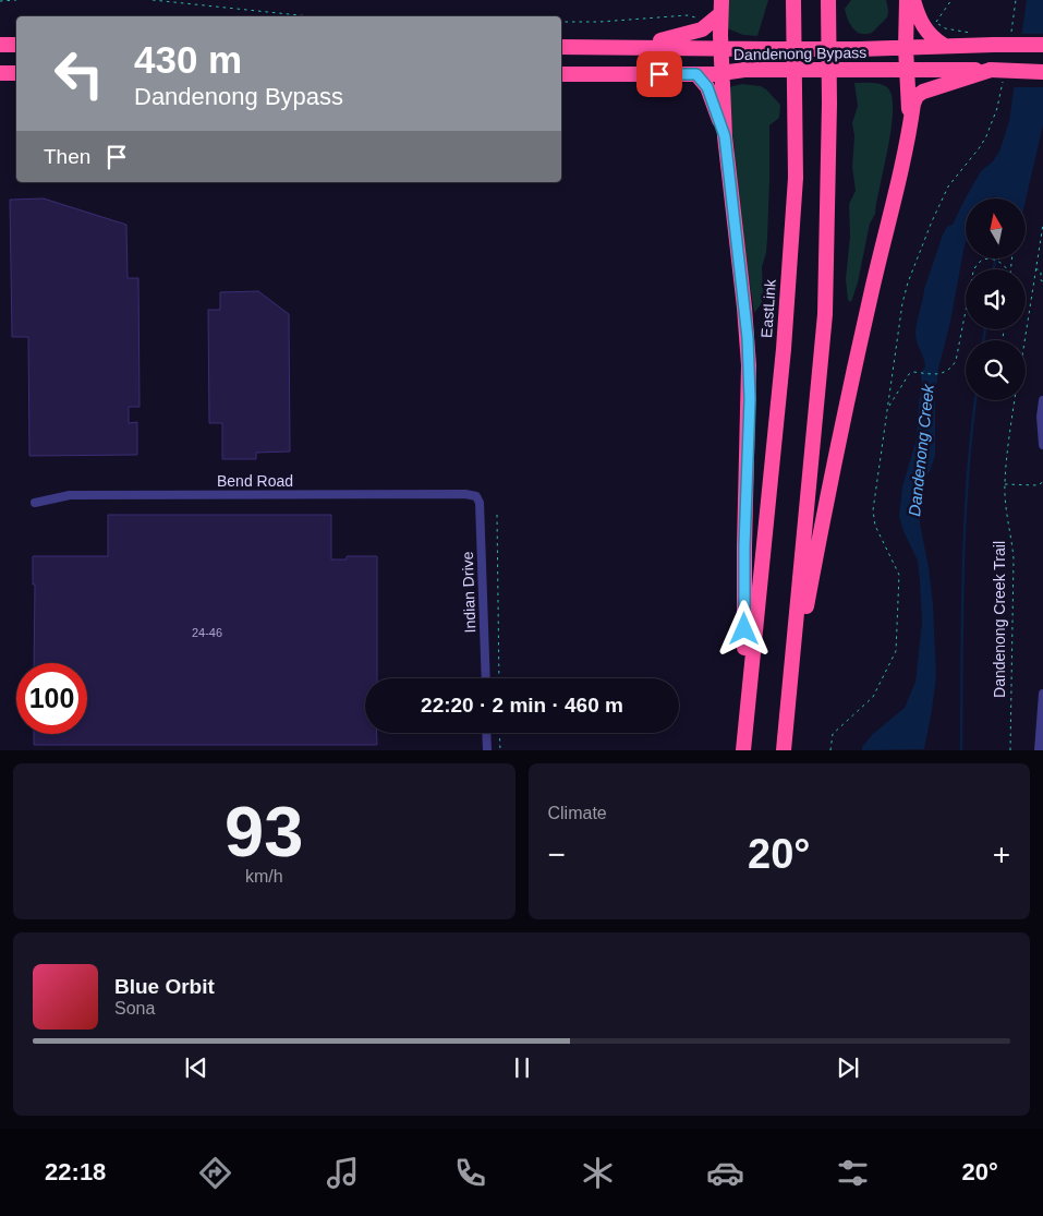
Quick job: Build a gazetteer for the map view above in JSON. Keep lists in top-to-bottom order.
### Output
{
  "streets": {
    "highway": ["Dandenong Bypass", "EastLink"],
    "street": ["Bend Road", "Indian Drive"],
    "path": ["Dandenong Creek Trail"]
  },
  "crossings": [
    ["Bend Road", "Indian Drive"]
  ],
  "water": ["Dandenong Creek"],
  "house_numbers": ["24-46"],
  "north": "top",
  "page": {
    "turn": ["430 m", "Dandenong Bypass"],
    "then": "Then",
    "limit": "100",
    "trip": "22:20 · 2 min · 460 m",
    "tile": [
      ["93", "km/h"],
      "Climate"
    ],
    "heat": ["−", "20°", "+"],
    "song": ["Blue Orbit", "Sona"],
    "tabs": ["22:18", "20°"]
  }
}
